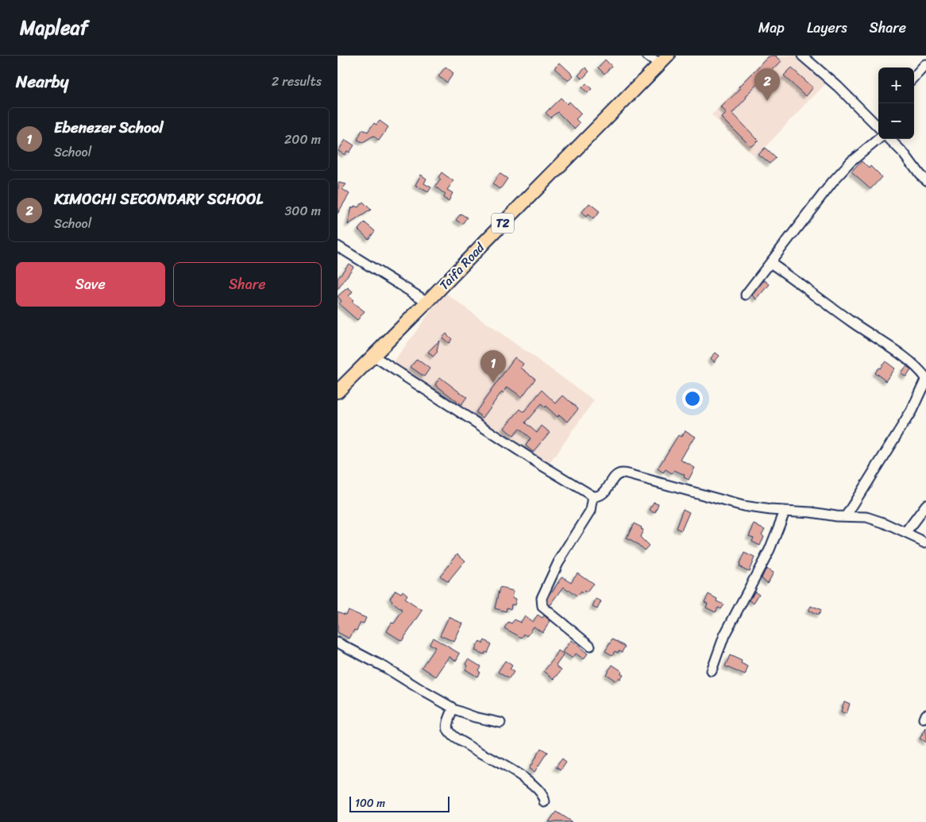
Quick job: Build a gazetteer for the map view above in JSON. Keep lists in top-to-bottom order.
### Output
{
  "streets": {
    "highway": ["T2", "Taifa Road"]
  },
  "scale_bar": "100 m",
  "page": {
    "header": "Mapleaf",
    "nav": ["Map", "Layers", "Share"],
    "heading": ["Nearby", "2 results"],
    "map_buttons": ["+", "−"],
    "pins": ["2", "1"],
    "list": [
      {
        "mark": "1",
        "name": "Ebenezer School",
        "note": "School",
        "value": "200 m"
      },
      {
        "mark": "2",
        "name": "KIMOCHI SECONDARY SCHOOL",
        "note": "School",
        "value": "300 m"
      }
    ],
    "buttons": ["Save", "Share"],
    "scale": "100 m"
  }
}
